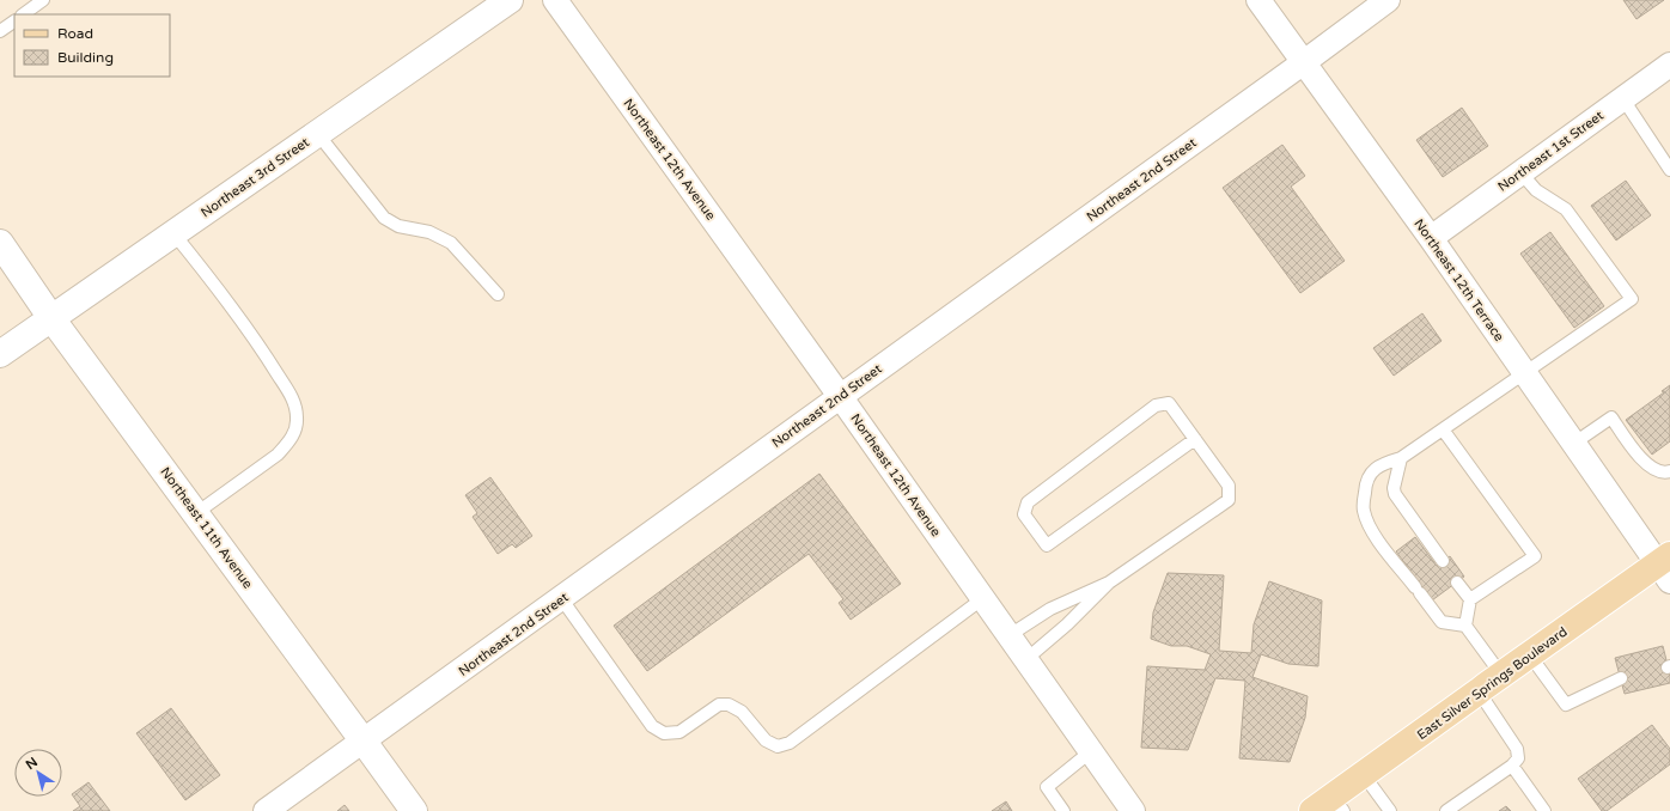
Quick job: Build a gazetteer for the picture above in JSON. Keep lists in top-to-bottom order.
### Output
{
  "streets": {
    "main road": ["East Silver Springs Boulevard"],
    "street": [
      "Northeast 1st Street",
      "Northeast 12th Avenue",
      "Northeast 3rd Street",
      "Northeast 2nd Street",
      "Northeast 12th Terrace",
      "Northeast 11th Avenue"
    ]
  },
  "crossings": [
    ["Northeast 1st Street", "Northeast 12th Terrace"],
    ["Northeast 12th Avenue", "Northeast 2nd Street"],
    ["Northeast 3rd Street", "Northeast 11th Avenue"],
    ["Northeast 2nd Street", "Northeast 12th Terrace"],
    ["Northeast 2nd Street", "Northeast 11th Avenue"],
    ["Northeast 12th Terrace", "East Silver Springs Boulevard"]
  ],
  "legend": ["Road", "Building"],
  "north": "top left"
}
